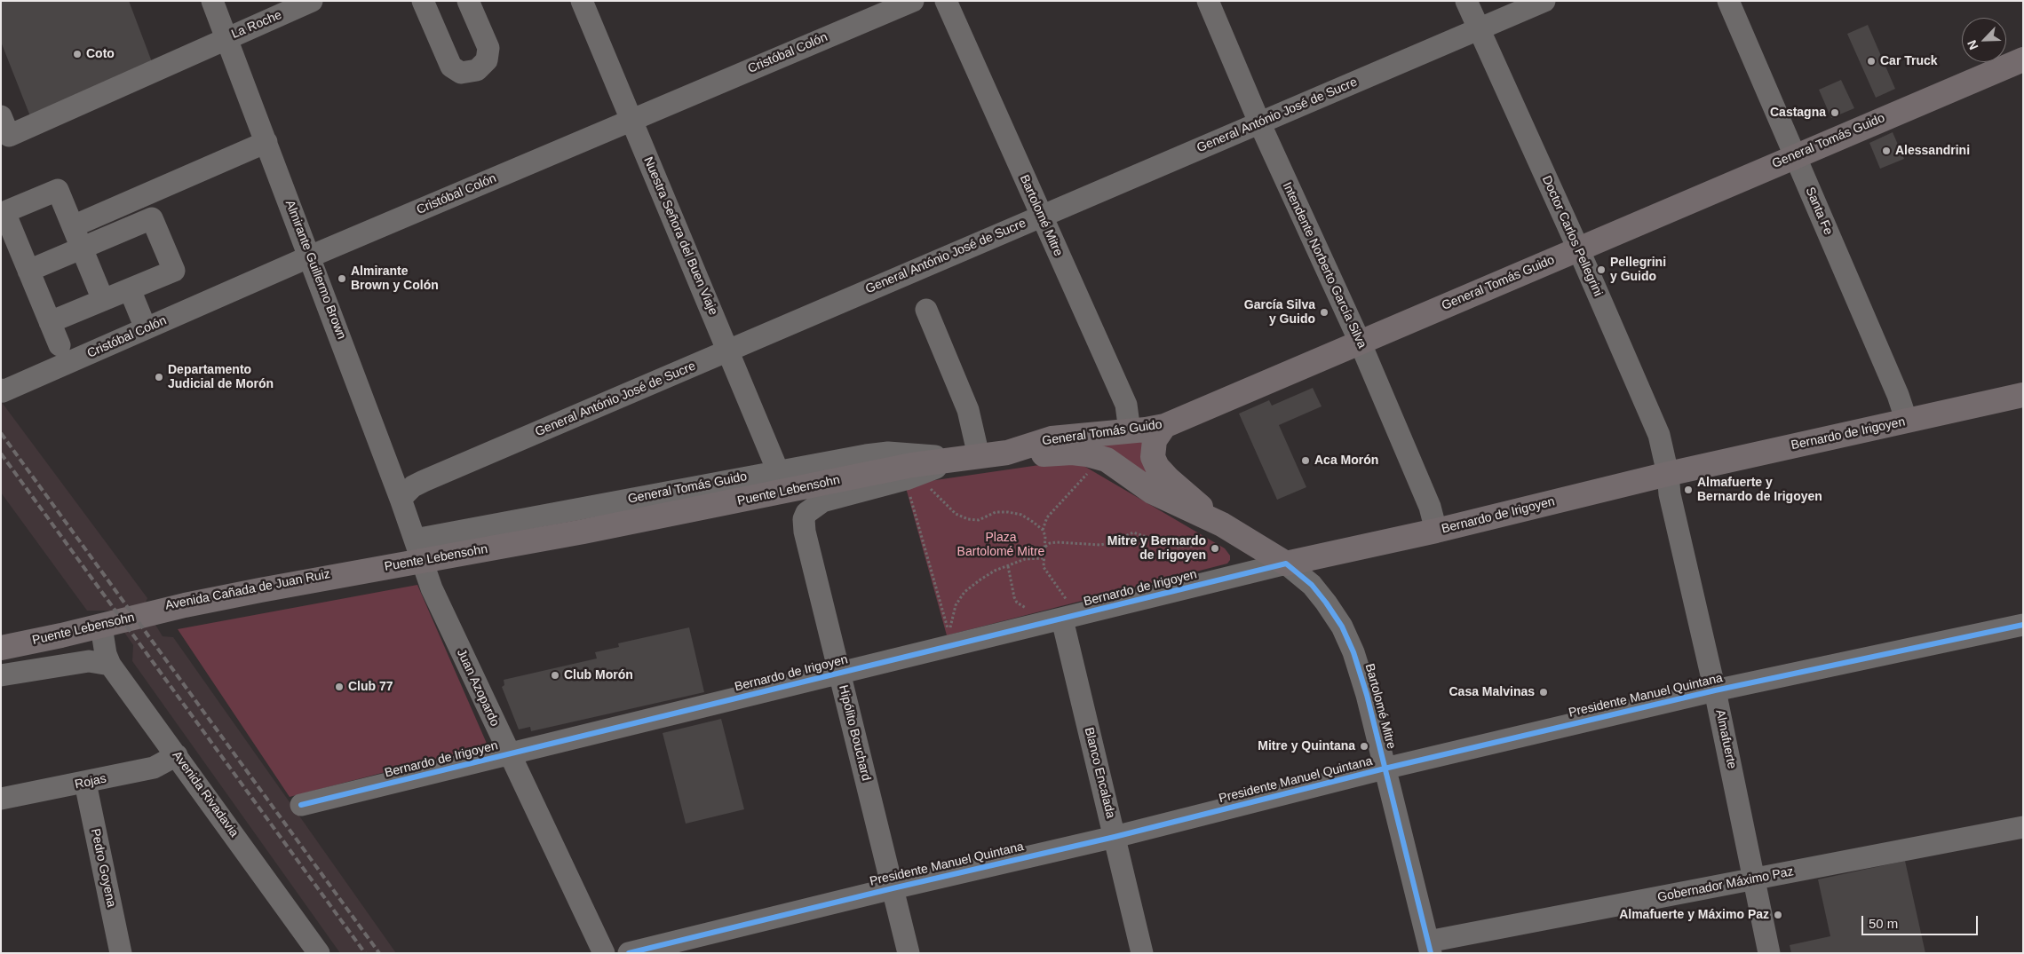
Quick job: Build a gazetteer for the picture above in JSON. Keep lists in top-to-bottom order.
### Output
{
  "streets": {
    "main road": [
      "General Tomás Guido",
      "Bartolomé Mitre",
      "Bernardo de Irigoyen",
      "Puente Lebensohn",
      "Avenida Cañada de Juan Ruiz"
    ],
    "street": [
      "La Roche",
      "Cristóbal Colón",
      "General António José de Sucre",
      "Santa Fe",
      "Nuestra Señora del Buen Viaje",
      "Doctor Carlos Pellegrini",
      "Intendente Norberto García Silva",
      "Almirante Guillermo Brown",
      "Juan Azopardo",
      "Presidente Manuel Quintana",
      "Hipólito Bouchard",
      "Almafuerte",
      "Blanco Encalada",
      "Rojas",
      "Avenida Rivadavia",
      "Pedro Goyena",
      "Gobernador Máximo Paz"
    ]
  },
  "crossings": [
    ["La Roche", "Almirante Guillermo Brown"],
    ["Cristóbal Colón", "Nuestra Señora del Buen Viaje"],
    ["Cristóbal Colón", "Almirante Guillermo Brown"],
    ["General António José de Sucre", "Bartolomé Mitre"],
    ["General António José de Sucre", "Nuestra Señora del Buen Viaje"],
    ["General António José de Sucre", "Doctor Carlos Pellegrini"],
    ["General António José de Sucre", "Intendente Norberto García Silva"],
    ["General António José de Sucre", "Almirante Guillermo Brown"],
    ["General Tomás Guido", "Santa Fe"],
    ["General Tomás Guido", "Bartolomé Mitre"],
    ["General Tomás Guido", "Nuestra Señora del Buen Viaje"],
    ["General Tomás Guido", "Doctor Carlos Pellegrini"],
    ["General Tomás Guido", "Intendente Norberto García Silva"],
    ["General Tomás Guido", "Almirante Guillermo Brown"],
    ["General Tomás Guido", "Puente Lebensohn"],
    ["General Tomás Guido", "Avenida Cañada de Juan Ruiz"],
    ["General Tomás Guido", "Juan Azopardo"],
    ["General Tomás Guido", "Hipólito Bouchard"],
    ["Santa Fe", "Bernardo de Irigoyen"],
    ["Bartolomé Mitre", "Bernardo de Irigoyen"],
    ["Bartolomé Mitre", "Presidente Manuel Quintana"],
    ["Bartolomé Mitre", "Gobernador Máximo Paz"],
    ["Doctor Carlos Pellegrini", "Bernardo de Irigoyen"],
    ["Doctor Carlos Pellegrini", "Almafuerte"],
    ["Intendente Norberto García Silva", "Bernardo de Irigoyen"],
    ["Almirante Guillermo Brown", "Avenida Cañada de Juan Ruiz"],
    ["Almirante Guillermo Brown", "Juan Azopardo"],
    ["Bernardo de Irigoyen", "Juan Azopardo"],
    ["Bernardo de Irigoyen", "Hipólito Bouchard"],
    ["Bernardo de Irigoyen", "Almafuerte"],
    ["Bernardo de Irigoyen", "Blanco Encalada"],
    ["Puente Lebensohn", "Avenida Cañada de Juan Ruiz"],
    ["Avenida Cañada de Juan Ruiz", "Juan Azopardo"],
    ["Avenida Cañada de Juan Ruiz", "Avenida Rivadavia"],
    ["Presidente Manuel Quintana", "Hipólito Bouchard"],
    ["Presidente Manuel Quintana", "Almafuerte"],
    ["Presidente Manuel Quintana", "Blanco Encalada"],
    ["Almafuerte", "Gobernador Máximo Paz"],
    ["Rojas", "Avenida Rivadavia"],
    ["Rojas", "Pedro Goyena"]
  ],
  "parks": ["Plaza Bartolomé Mitre"],
  "places": [
    "Coto",
    "Car Truck",
    "Castagna",
    "Alessandrini",
    "Pellegrini y Guido",
    "Almirante Brown y Colón",
    "García Silva y Guido",
    "Departamento Judicial de Morón",
    "Aca Morón",
    "Almafuerte y Bernardo de Irigoyen",
    "Mitre y Bernardo de Irigoyen",
    "Club Morón",
    "Club 77",
    "Casa Malvinas",
    "Mitre y Quintana",
    "Almafuerte y Máximo Paz"
  ],
  "scale_bar": "50 m",
  "north": "bottom left"
}
